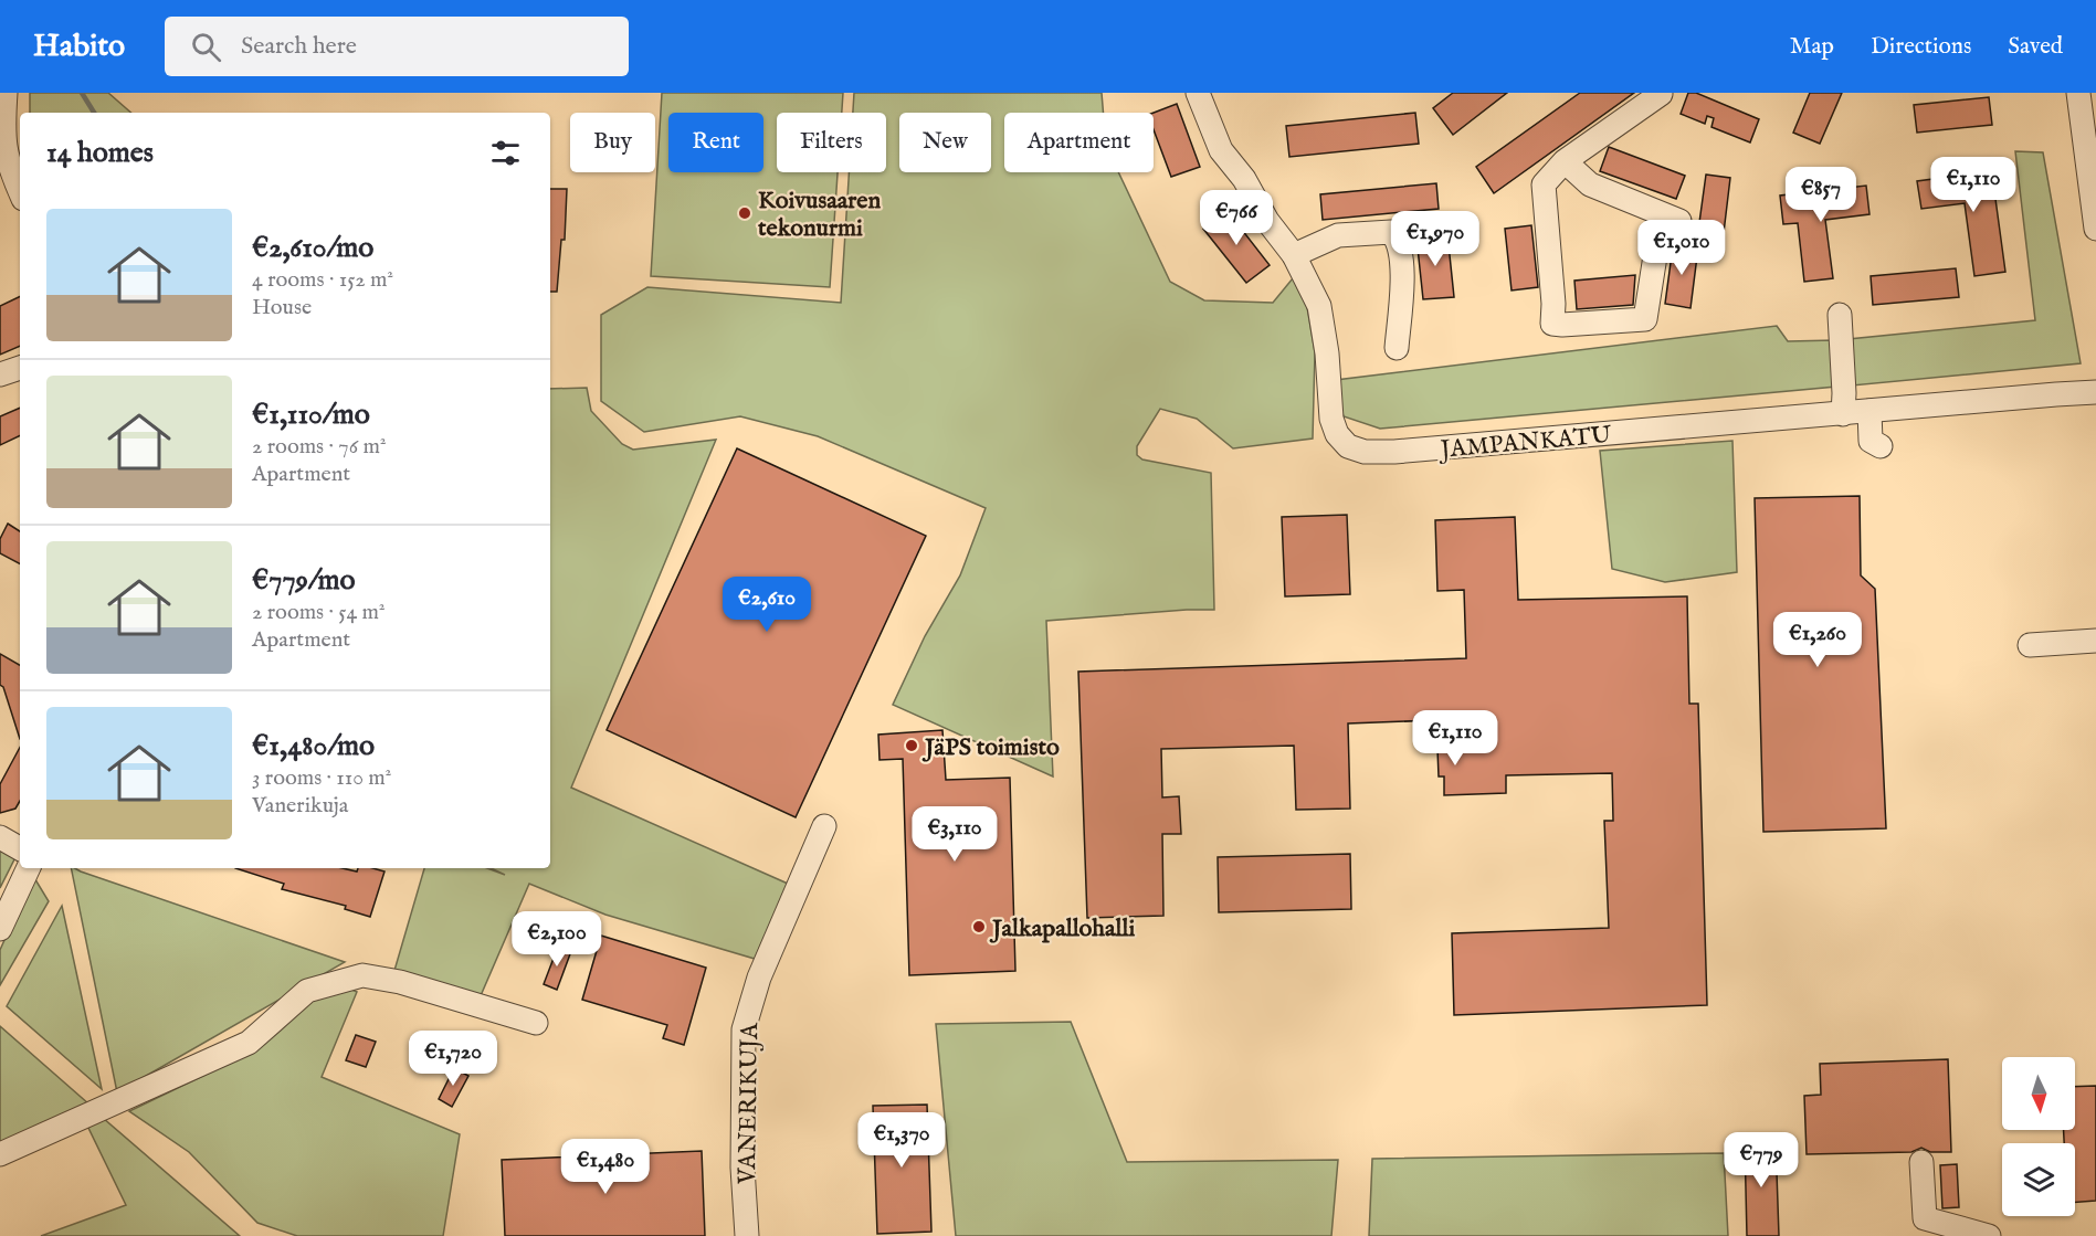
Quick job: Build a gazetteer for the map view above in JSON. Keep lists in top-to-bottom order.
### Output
{
  "streets": {
    "street": ["JAMPANKATU", "VANERIKUJA"]
  },
  "places": ["Koivusaaren tekonurmi", "JäPS toimisto", "Jalkapallohalli"],
  "north": "bottom",
  "page": {
    "header": "Habito",
    "search": "Search here",
    "nav": ["Map", "Directions", "Saved"],
    "chip": [
      "Buy",
      "Rent",
      "Filters",
      "New",
      "Apartment"
    ],
    "heading": "14 homes",
    "price": [
      "€1,110",
      "€857",
      "€766",
      "€1,970",
      "€1,010",
      "€2,610",
      "€1,260",
      "€1,110",
      "€3,110",
      "€2,100",
      "€1,720",
      "€1,370",
      "€779",
      "€1,480"
    ],
    "list": [
      {
        "name": "€2,610/mo",
        "note": "4 rooms · 152 m² · House"
      },
      {
        "name": "€1,110/mo",
        "note": "2 rooms · 76 m² · Apartment"
      },
      {
        "name": "€779/mo",
        "note": "2 rooms · 54 m² · Apartment"
      },
      {
        "name": "€1,480/mo",
        "note": "3 rooms · 110 m² · Vanerikuja"
      }
    ]
  }
}
